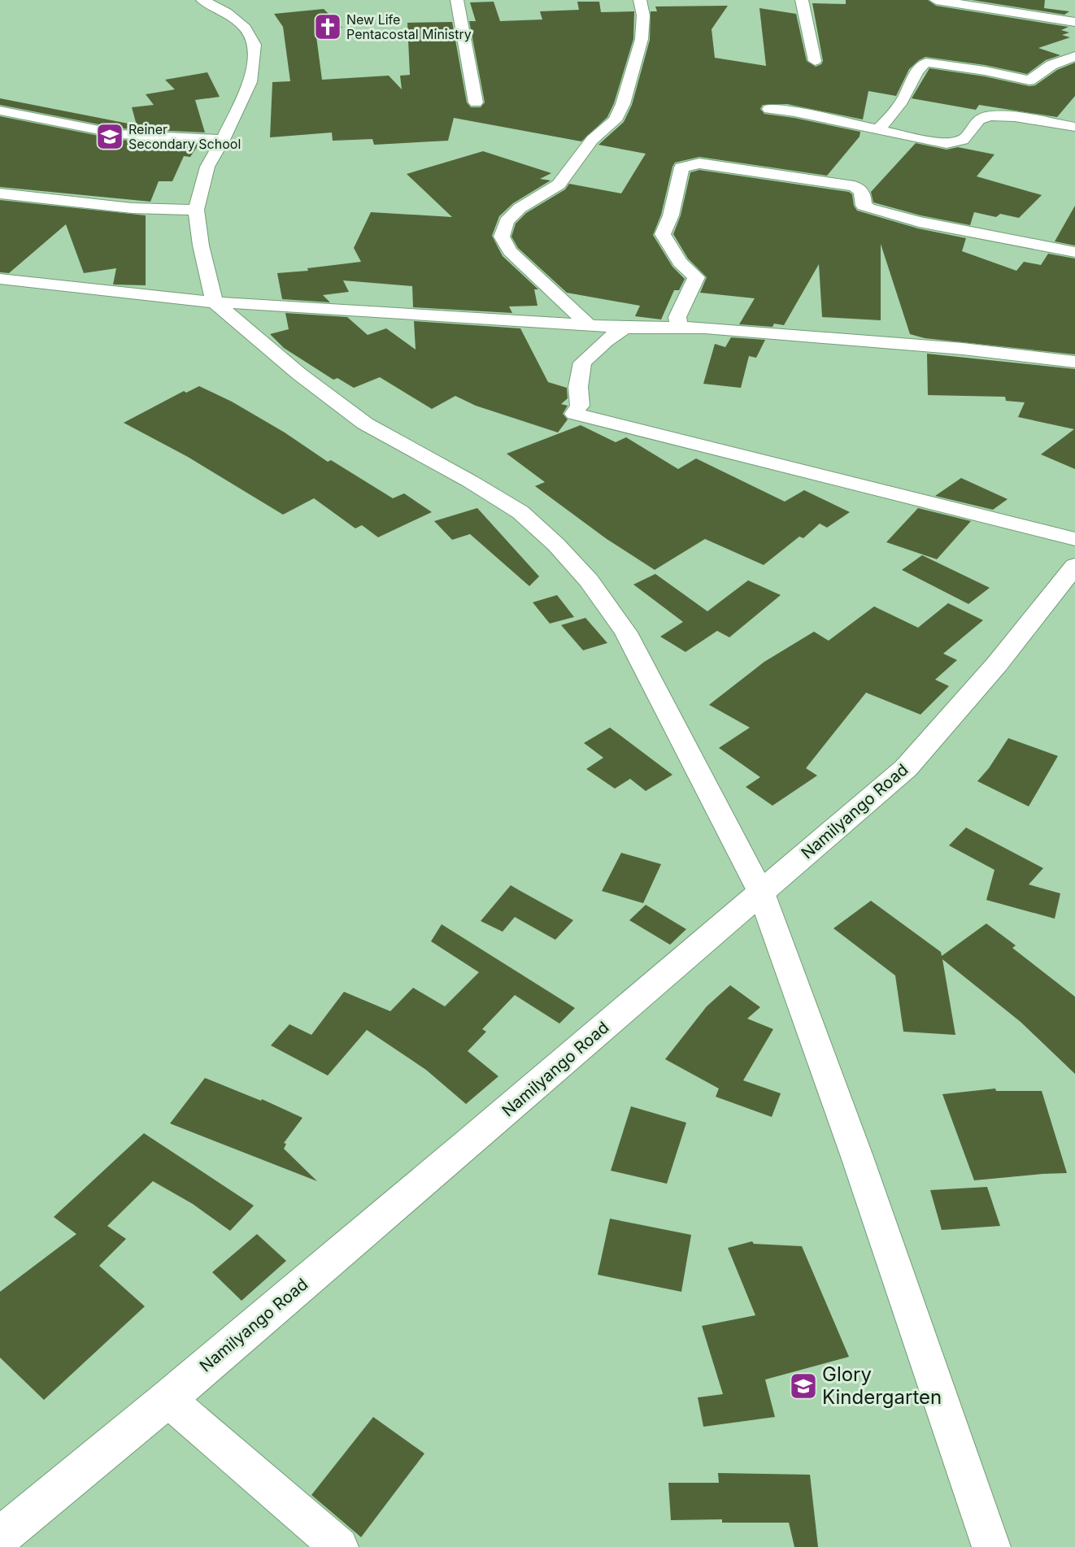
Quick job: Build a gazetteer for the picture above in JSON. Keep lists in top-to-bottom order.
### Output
{
  "streets": {
    "main road": ["Namilyango Road"]
  },
  "places": {
    "church": ["New Life Pentacostal Ministry"],
    "school or university": ["Reiner Secondary School", "Glory Kindergarten"]
  }
}
